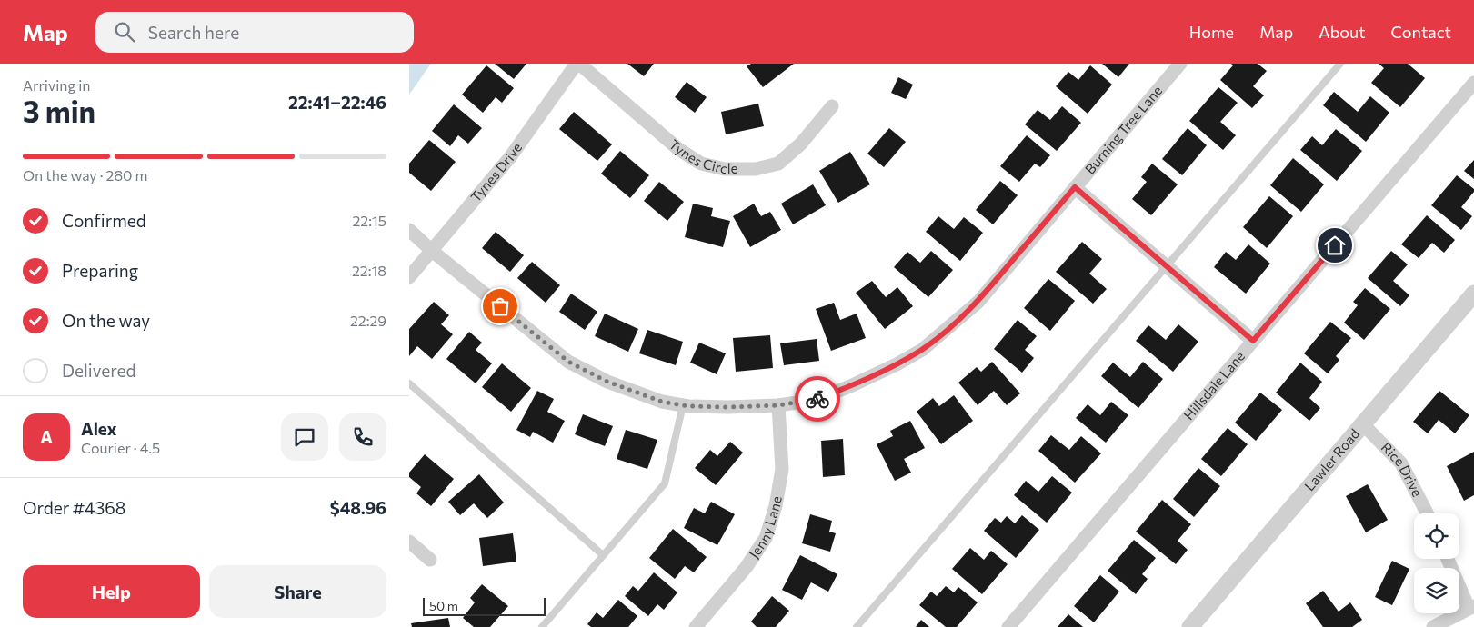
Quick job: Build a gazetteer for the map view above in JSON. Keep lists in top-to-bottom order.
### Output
{
  "streets": {
    "street": [
      "Burning Tree Lane",
      "Tynes Circle",
      "Tynes Drive",
      "Hillsdale Lane",
      "Lawler Road",
      "Rice Drive",
      "Jenny Lane"
    ]
  },
  "crossings": [
    ["Burning Tree Lane", "Tynes Drive"],
    ["Burning Tree Lane", "Jenny Lane"],
    ["Tynes Circle", "Tynes Drive"],
    ["Lawler Road", "Rice Drive"]
  ],
  "scale_bar": "50 m",
  "page": {
    "header": "Map",
    "search": "Search here",
    "nav": [
      "Home",
      "Map",
      "About",
      "Contact"
    ],
    "heading": ["3 min", "Arriving in", "22:41–22:46"],
    "panel": [
      "Alex",
      "Courier · 4.5",
      "Order #4368",
      "$48.96"
    ],
    "bar": "On the way · 280 m",
    "list": [
      ["Confirmed", "22:15"],
      ["Preparing", "22:18"],
      ["On the way", "22:29"],
      "Delivered"
    ],
    "round": "A",
    "buttons": ["Help", "Share"],
    "scale": "50 m"
  }
}
